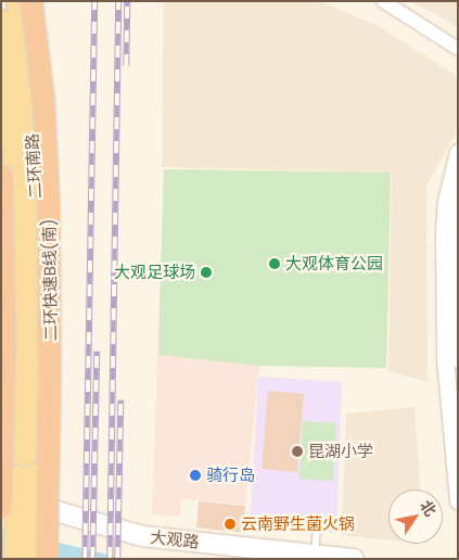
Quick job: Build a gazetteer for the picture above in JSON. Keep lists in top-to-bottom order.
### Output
{
  "streets": {
    "highway": ["二环快速B线(南)"],
    "main road": ["二环南路", "大观路"]
  },
  "places": [
    "大观体育公园",
    "大观足球场",
    "昆湖小学",
    "骑行岛",
    "云南野生菌火锅"
  ],
  "north": "top right"
}
